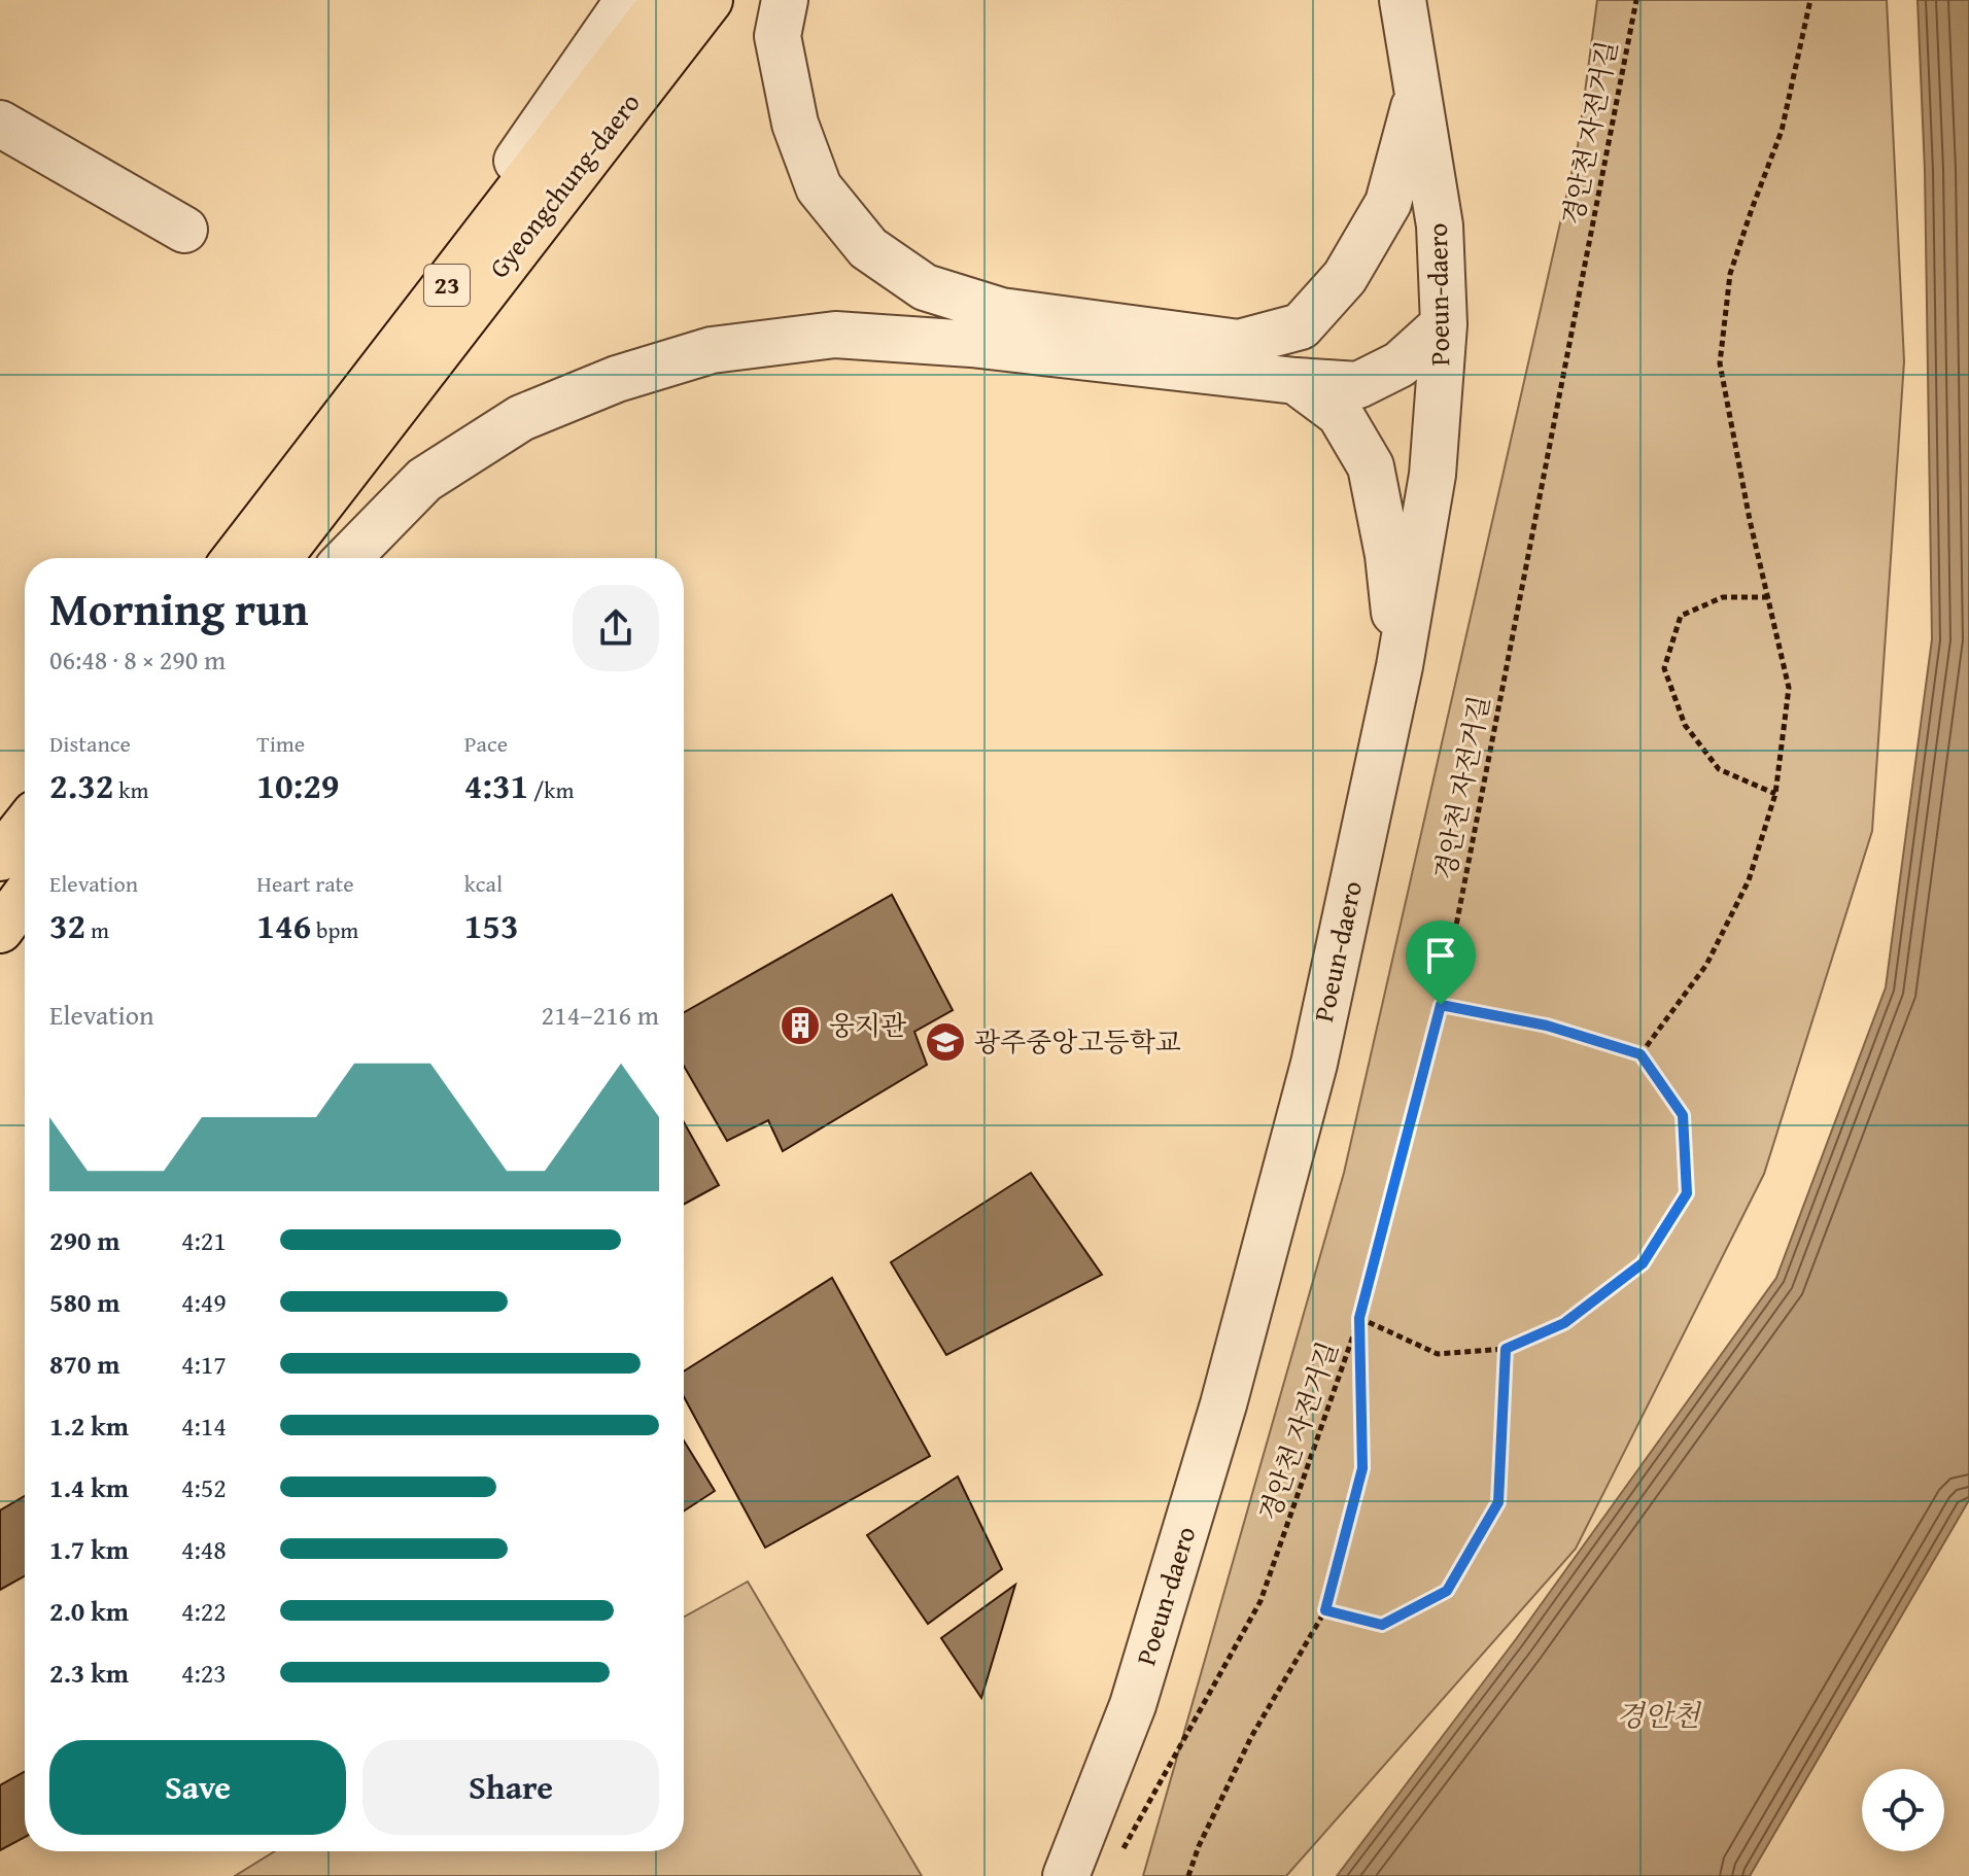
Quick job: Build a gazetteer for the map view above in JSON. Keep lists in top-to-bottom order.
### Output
{
  "streets": {
    "main road": ["Gyeongchung-daero", "23"],
    "street": ["Poeun-daero"],
    "path": ["경안천 자전거길"]
  },
  "water": ["경안천"],
  "places": {
    "building": ["웅지관"],
    "school or university": ["광주중앙고등학교"]
  },
  "page": {
    "heading": ["Morning run", "06:48 · 8 × 290 m"],
    "stats": [
      ["Distance", "2.32 km"],
      ["Time", "10:29"],
      ["Pace", "4:31 /km"],
      ["Elevation", "32 m"],
      ["Heart rate", "146 bpm"],
      ["kcal", "153"]
    ],
    "chart": ["Elevation", "214–216 m"],
    "list": [
      {
        "name": "290 m",
        "note": "4:21"
      },
      {
        "name": "580 m",
        "note": "4:49"
      },
      {
        "name": "870 m",
        "note": "4:17"
      },
      {
        "name": "1.2 km",
        "note": "4:14"
      },
      {
        "name": "1.4 km",
        "note": "4:52"
      },
      {
        "name": "1.7 km",
        "note": "4:48"
      },
      {
        "name": "2.0 km",
        "note": "4:22"
      },
      {
        "name": "2.3 km",
        "note": "4:23"
      }
    ],
    "buttons": ["Save", "Share"]
  }
}
